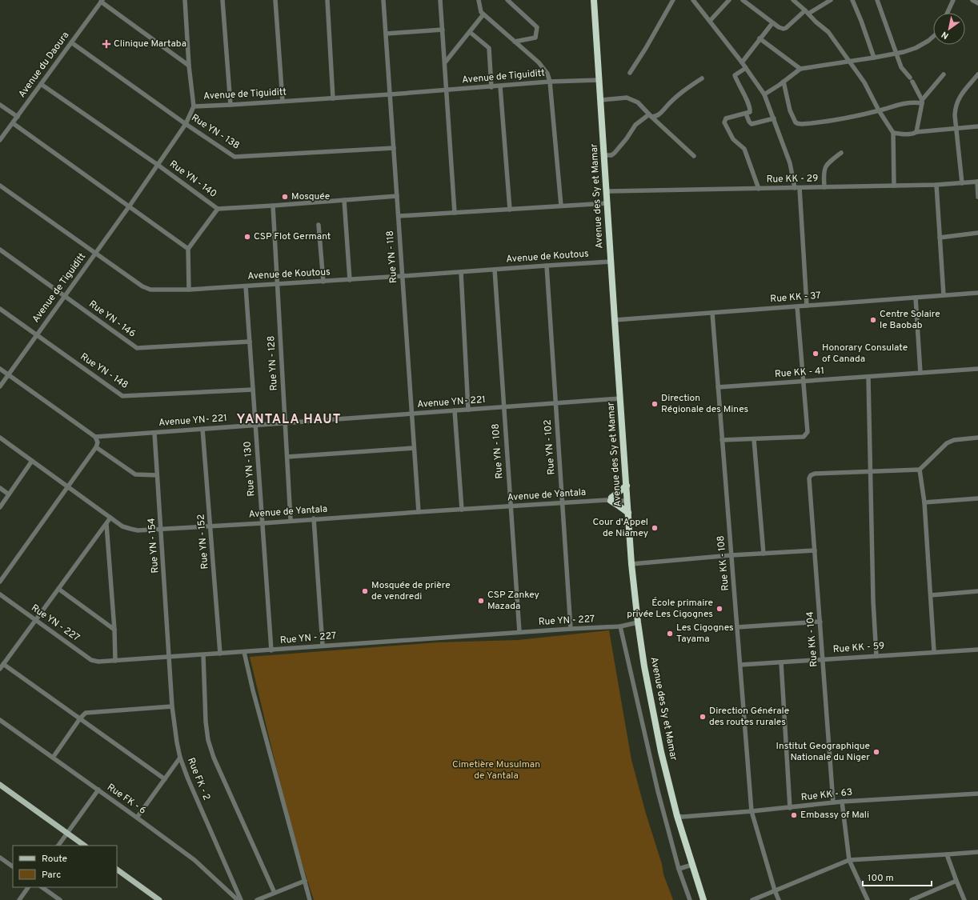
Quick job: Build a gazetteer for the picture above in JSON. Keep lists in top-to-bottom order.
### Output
{
  "streets": {
    "highway": ["Avenue des Sy et Mamar"],
    "street": [
      "Avenue du Daoura",
      "Avenue de Tiguiditt",
      "Rue YN - 138",
      "Rue YN - 140",
      "Rue KK - 29",
      "Rue YN - 118",
      "Avenue de Koutous",
      "Rue KK - 37",
      "Rue YN - 146",
      "Rue YN - 128",
      "Rue YN - 148",
      "Rue KK - 41",
      "Avenue YN- 221",
      "Rue YN - 102",
      "Rue YN - 108",
      "Rue YN - 130",
      "Avenue de Yantala",
      "Rue YN - 152",
      "Rue YN - 154",
      "Rue KK - 108",
      "Rue YN - 227",
      "Rue KK - 104",
      "Rue KK - 59",
      "Rue FK - 2",
      "Rue KK - 63",
      "Rue FK - 6"
    ]
  },
  "crossings": [
    ["Avenue du Daoura", "Rue YN - 138"],
    ["Avenue du Daoura", "Rue YN - 140"],
    ["Avenue de Tiguiditt", "Rue YN - 138"],
    ["Avenue de Tiguiditt", "Rue YN - 140"],
    ["Avenue de Tiguiditt", "Avenue des Sy et Mamar"],
    ["Avenue de Tiguiditt", "Rue YN - 118"],
    ["Avenue de Tiguiditt", "Avenue de Koutous"],
    ["Avenue de Tiguiditt", "Rue YN - 146"],
    ["Avenue de Tiguiditt", "Rue YN - 148"],
    ["Rue YN - 138", "Rue YN - 118"],
    ["Rue YN - 140", "Rue YN - 118"],
    ["Rue YN - 140", "Rue YN - 128"],
    ["Rue KK - 29", "Avenue des Sy et Mamar"],
    ["Avenue des Sy et Mamar", "Avenue de Koutous"],
    ["Avenue des Sy et Mamar", "Rue KK - 37"],
    ["Avenue des Sy et Mamar", "Avenue YN- 221"],
    ["Avenue des Sy et Mamar", "Avenue de Yantala"],
    ["Avenue des Sy et Mamar", "Rue YN - 227"],
    ["Avenue des Sy et Mamar", "Rue KK - 63"],
    ["Rue YN - 118", "Avenue de Koutous"],
    ["Rue YN - 118", "Avenue YN- 221"],
    ["Rue YN - 118", "Avenue de Yantala"],
    ["Avenue de Koutous", "Rue YN - 128"],
    ["Avenue de Koutous", "Rue YN - 102"],
    ["Avenue de Koutous", "Rue YN - 108"],
    ["Avenue de Koutous", "Rue YN - 130"],
    ["Rue KK - 37", "Rue KK - 108"],
    ["Rue YN - 146", "Rue YN - 130"],
    ["Rue YN - 128", "Avenue YN- 221"],
    ["Rue YN - 128", "Avenue de Yantala"],
    ["Rue YN - 148", "Rue YN - 130"],
    ["Rue KK - 41", "Rue KK - 108"],
    ["Avenue YN- 221", "Rue YN - 102"],
    ["Avenue YN- 221", "Rue YN - 108"],
    ["Avenue YN- 221", "Rue YN - 130"],
    ["Avenue YN- 221", "Rue YN - 152"],
    ["Avenue YN- 221", "Rue YN - 154"],
    ["Rue YN - 102", "Avenue de Yantala"],
    ["Rue YN - 102", "Rue YN - 227"],
    ["Rue YN - 108", "Avenue de Yantala"],
    ["Rue YN - 108", "Rue YN - 227"],
    ["Rue YN - 130", "Avenue de Yantala"],
    ["Rue YN - 130", "Rue YN - 227"],
    ["Avenue de Yantala", "Rue YN - 152"],
    ["Avenue de Yantala", "Rue YN - 154"],
    ["Rue YN - 152", "Rue YN - 227"],
    ["Rue YN - 154", "Rue YN - 227"],
    ["Rue YN - 154", "Rue FK - 2"],
    ["Rue KK - 108", "Rue KK - 59"],
    ["Rue KK - 108", "Rue KK - 63"],
    ["Rue YN - 227", "Rue FK - 2"],
    ["Rue KK - 104", "Rue KK - 59"],
    ["Rue KK - 104", "Rue KK - 63"]
  ],
  "districts": ["YANTALA HAUT"],
  "parks": ["Cimetière Musulman de Yantala"],
  "places": {
    "health": ["Clinique Martaba"],
    "other": [
      "Mosquée",
      "CSP Flot Germant",
      "Centre Solaire le Baobab",
      "Honorary Consulate of Canada",
      "Direction Régionale des Mines",
      "Cour d'Appel de Niamey",
      "Mosquée de prière de vendredi",
      "CSP Zankey Mazada",
      "École primaire privée Les Cigognes",
      "Les Cigognes Tayama",
      "Direction Générale des routes rurales",
      "Institut Geographique Nationale du Niger",
      "Embassy of Mali"
    ]
  },
  "legend": ["Route", "Parc"],
  "scale_bar": "100 m",
  "north": "bottom left"
}
